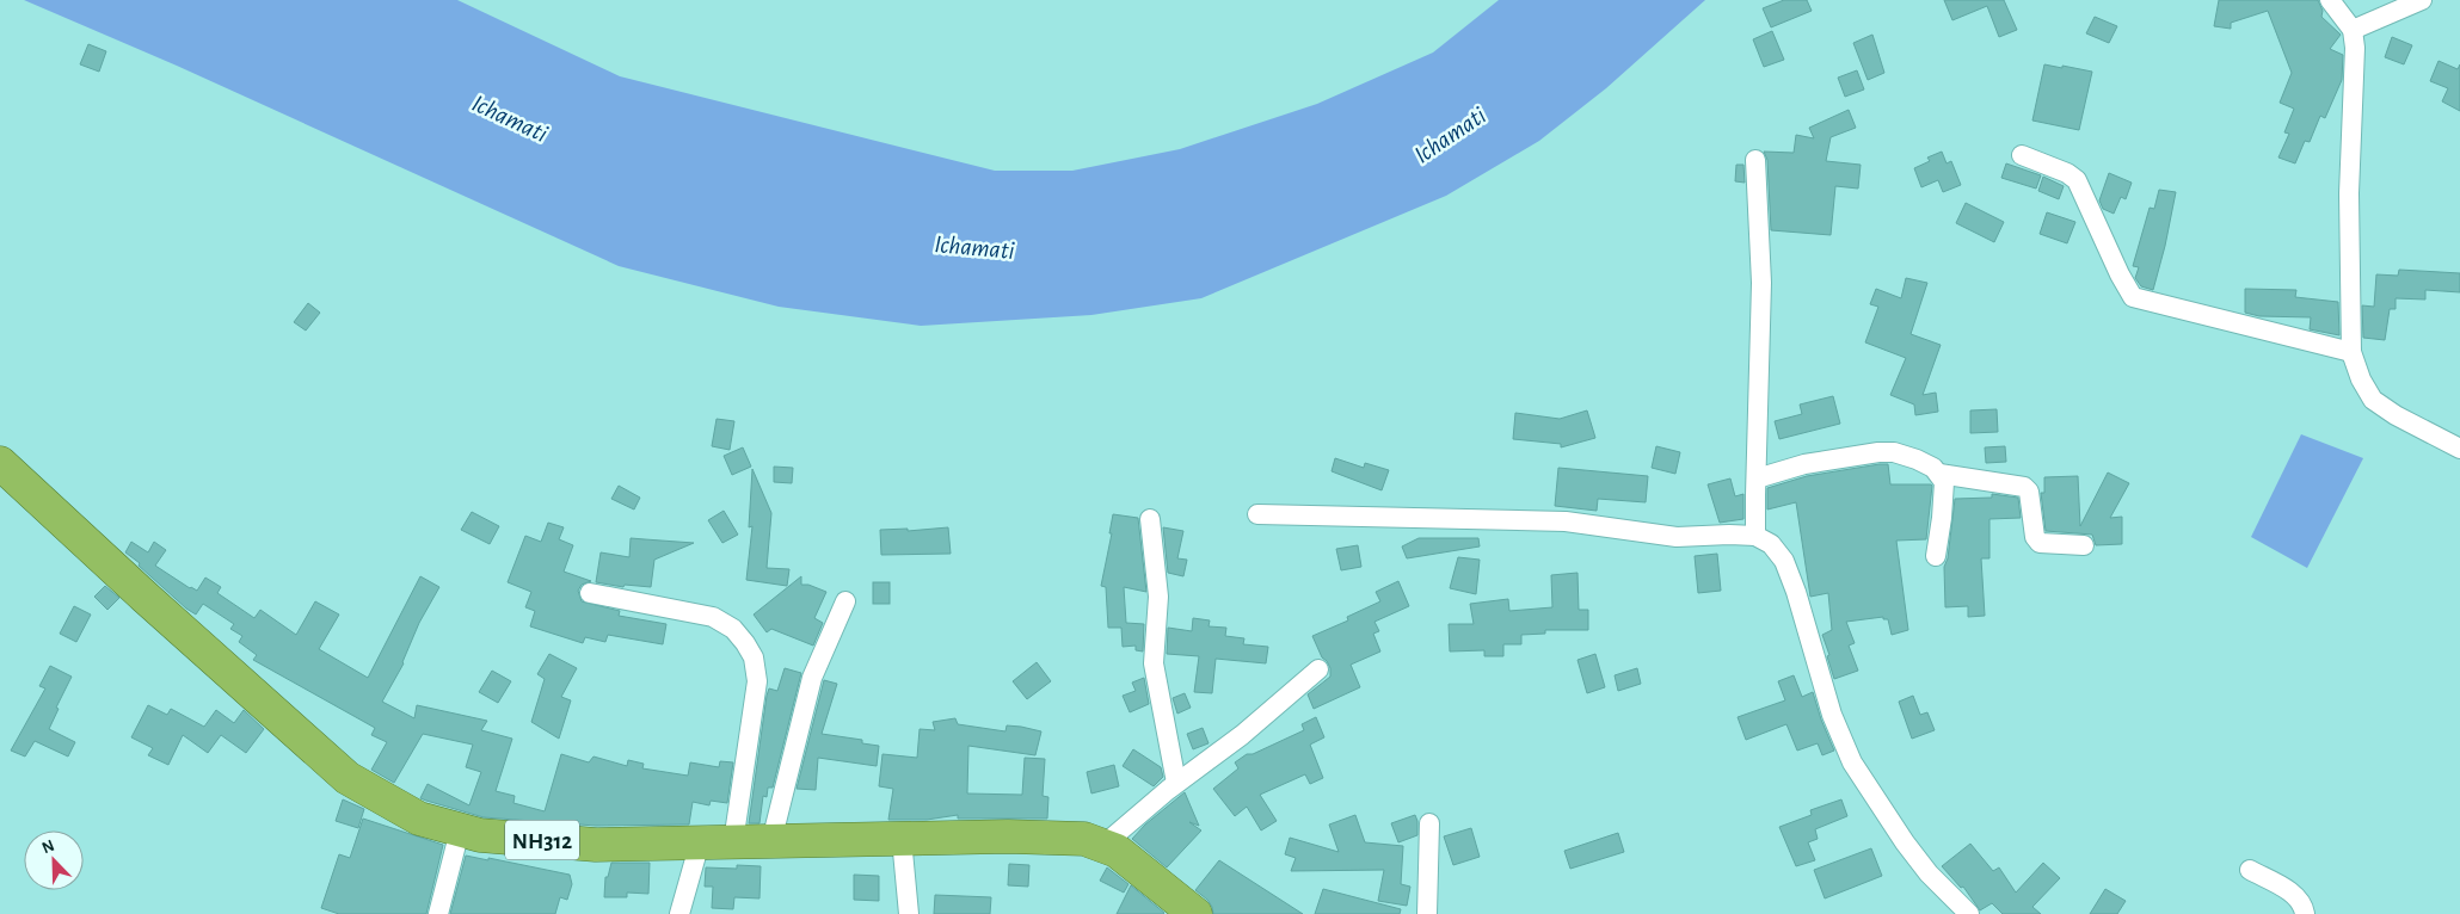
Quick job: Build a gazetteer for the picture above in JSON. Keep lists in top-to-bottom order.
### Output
{
  "streets": {
    "highway": ["NH312"]
  },
  "water": ["Ichamati"],
  "north": "top left"
}
